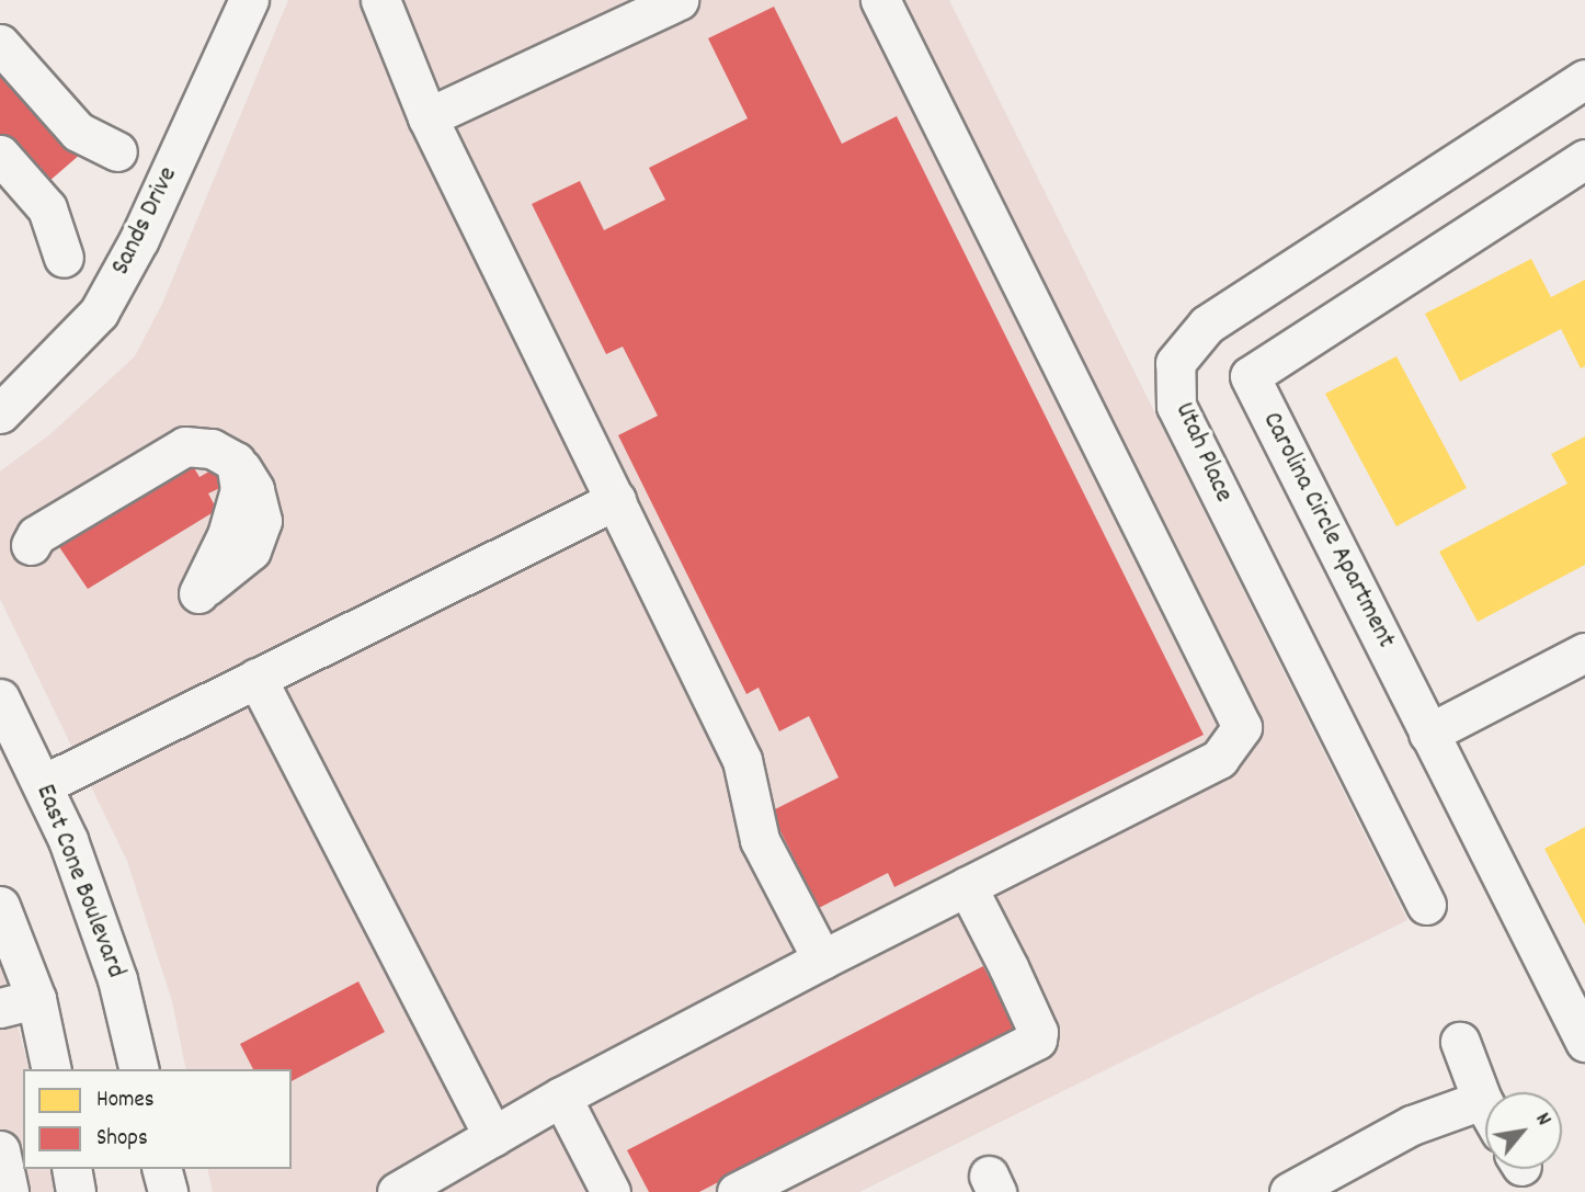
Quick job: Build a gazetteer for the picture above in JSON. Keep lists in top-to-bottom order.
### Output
{
  "streets": {
    "street": [
      "Sands Drive",
      "Utah Place",
      "Carolina Circle Apartment",
      "East Cone Boulevard"
    ]
  },
  "legend": ["Homes", "Shops"],
  "north": "top right"
}
